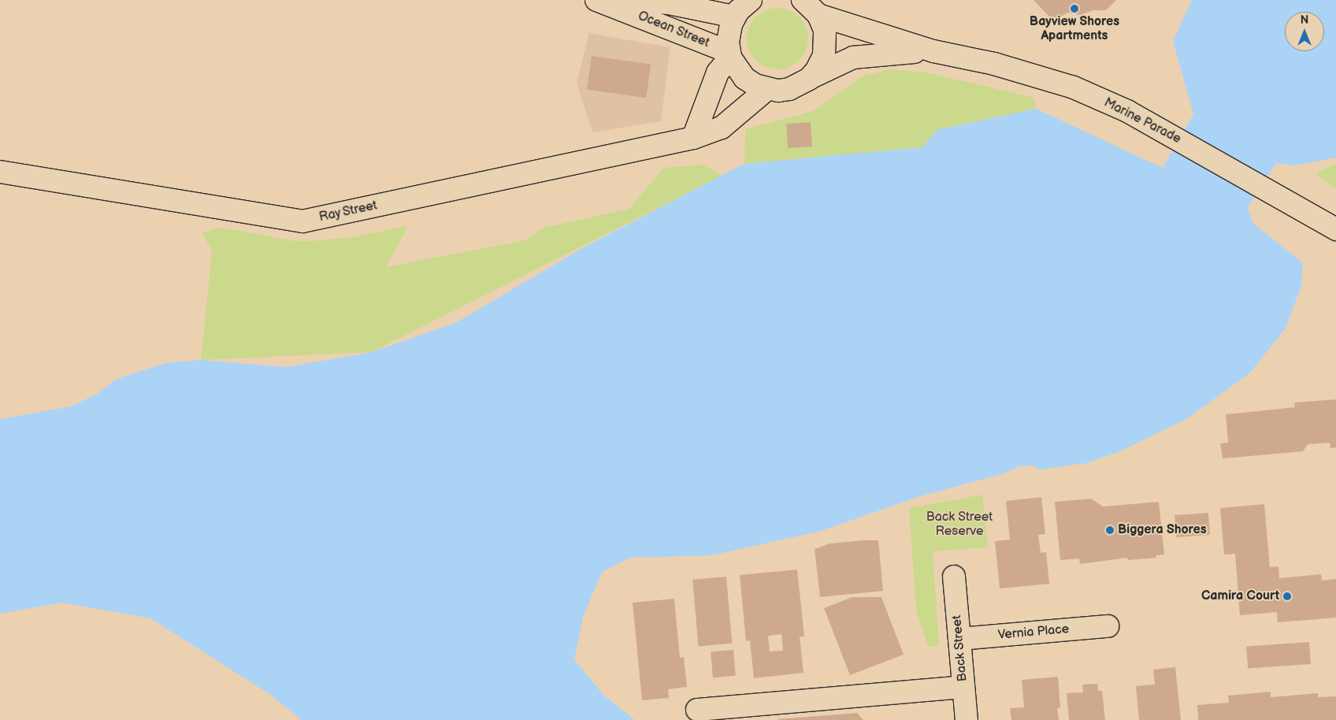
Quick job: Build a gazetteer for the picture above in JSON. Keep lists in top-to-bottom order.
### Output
{
  "streets": {
    "street": [
      "Ocean Street",
      "Marine Parade",
      "Ray Street",
      "Vernia Place",
      "Back Street"
    ]
  },
  "crossings": [
    ["Marine Parade", "Ray Street"],
    ["Vernia Place", "Back Street"]
  ],
  "parks": ["Back Street Reserve"],
  "places": ["Bayview Shores Apartments", "Biggera Shores", "Camira Court"],
  "north": "top"
}
